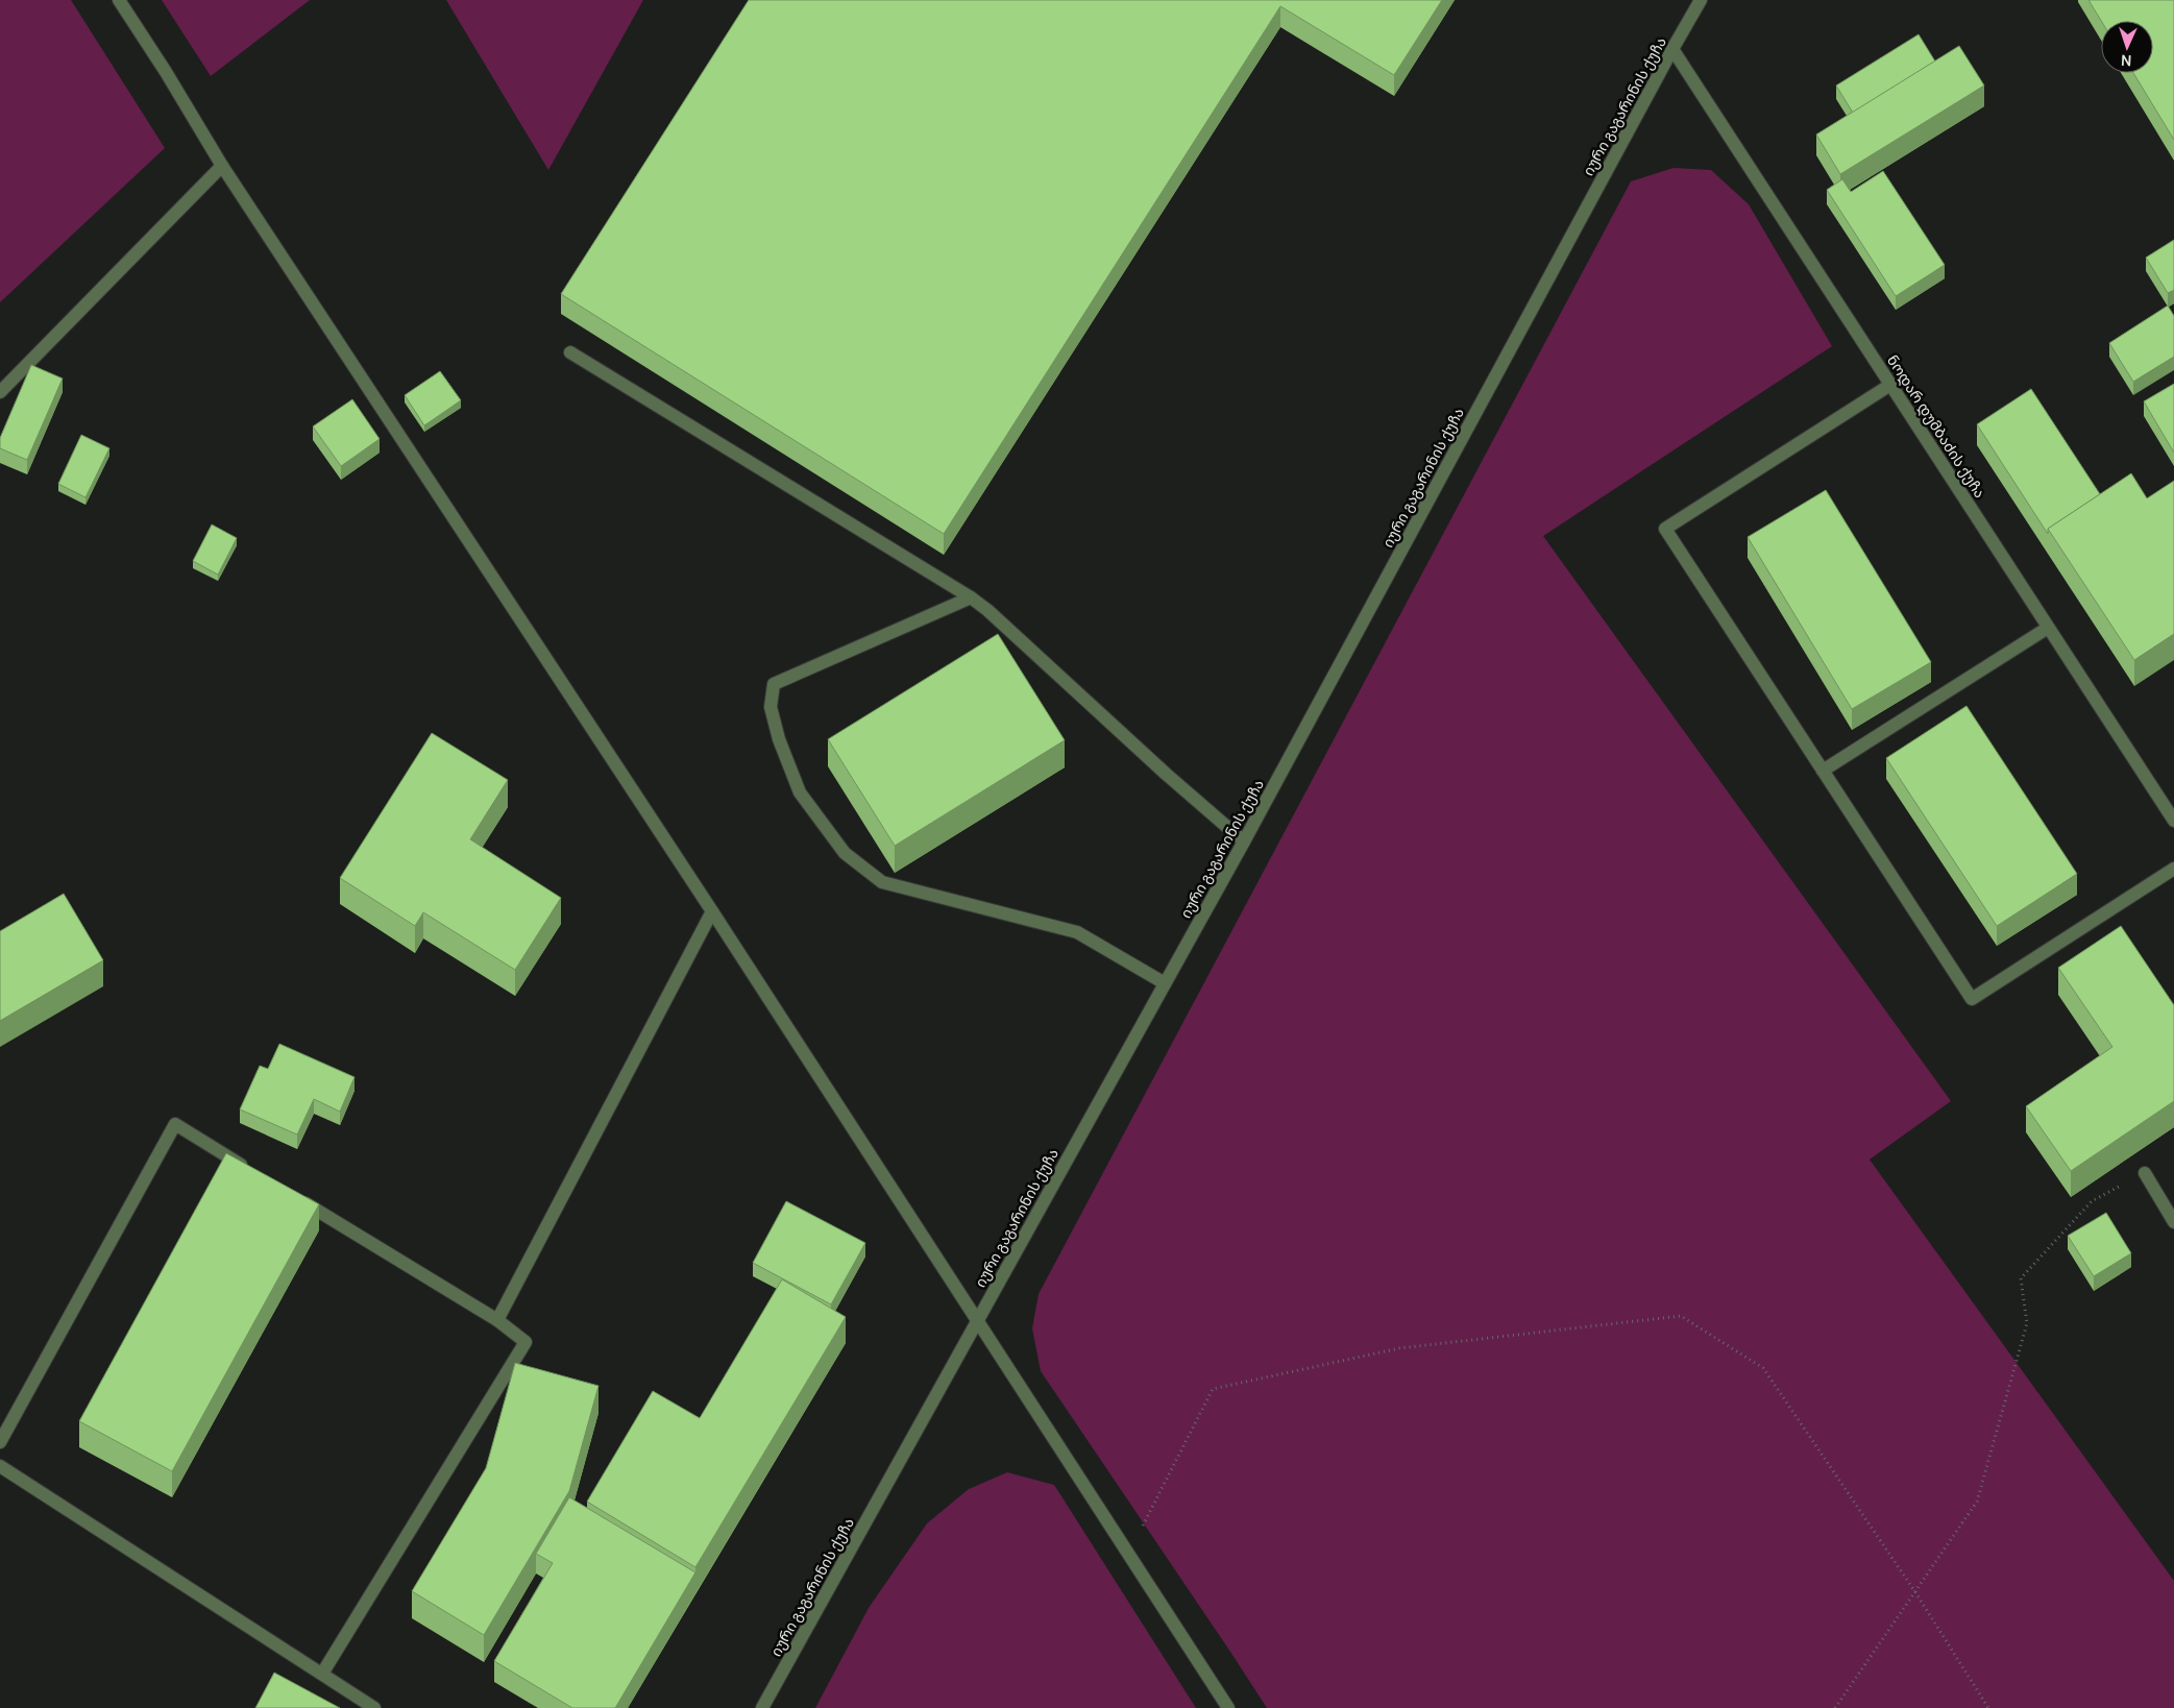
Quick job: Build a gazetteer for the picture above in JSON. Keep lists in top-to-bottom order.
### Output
{
  "streets": {
    "street": ["იური გაგარინის ქუჩა", "ნოდარ დუმბაძის ქუჩა"]
  },
  "crossings": [
    ["იური გაგარინის ქუჩა", "ნოდარ დუმბაძის ქუჩა"]
  ],
  "north": "bottom"
}
